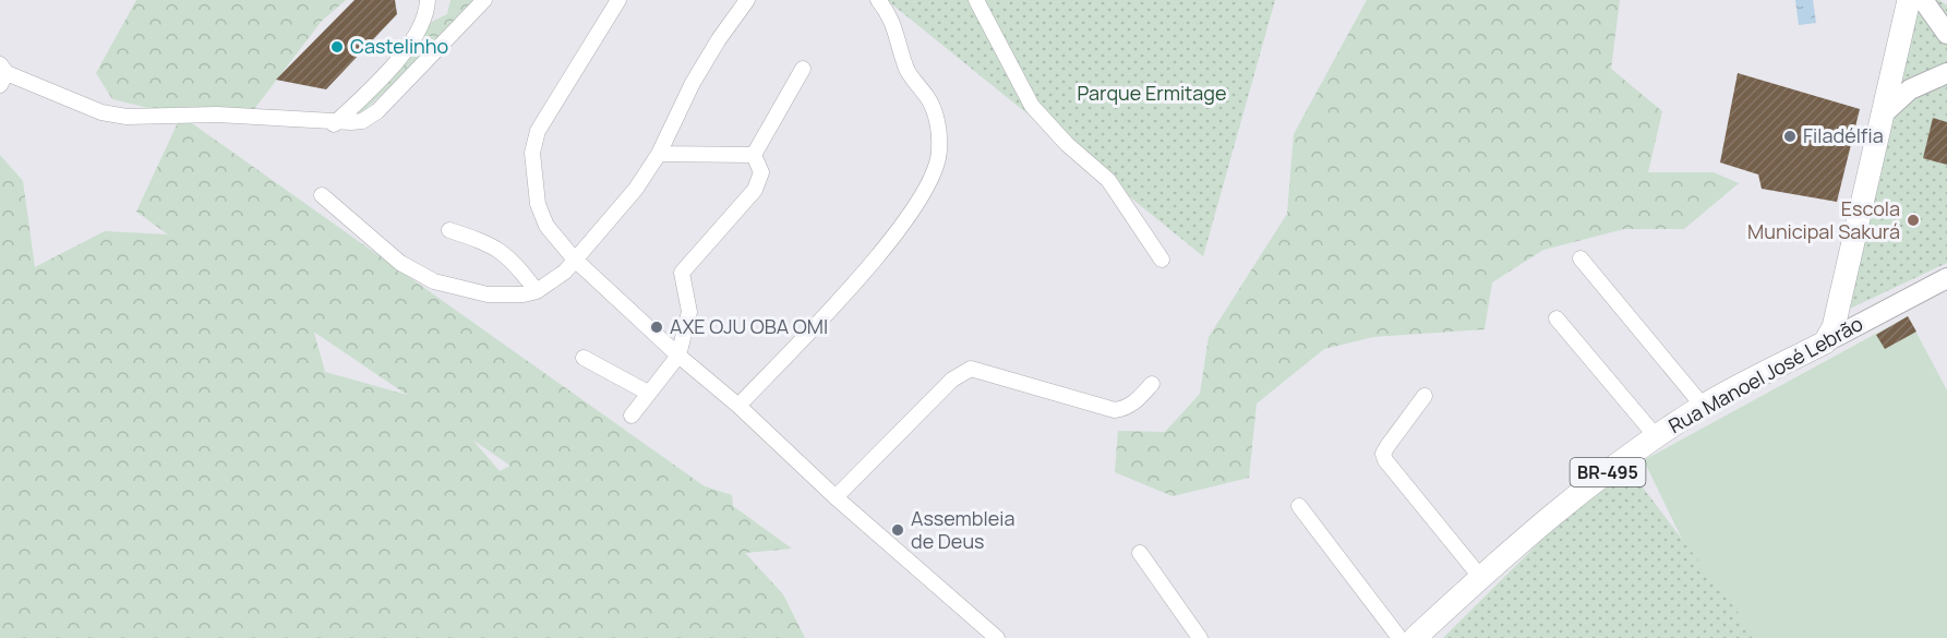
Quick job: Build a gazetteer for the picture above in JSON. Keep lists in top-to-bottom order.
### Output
{
  "streets": {
    "main road": ["Rua Manoel José Lebrão", "BR-495"]
  },
  "parks": ["Parque Ermitage"],
  "places": [
    "Castelinho",
    "Filadélfia",
    "Escola Municipal Sakurá",
    "AXE OJU OBA OMI",
    "Assembleia de Deus"
  ]
}
